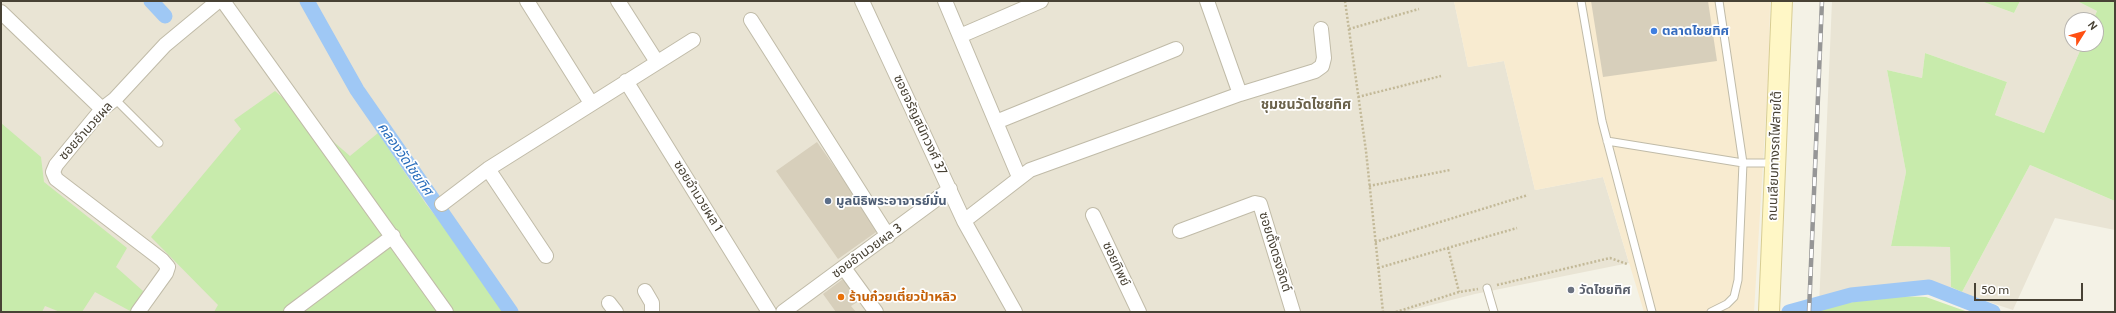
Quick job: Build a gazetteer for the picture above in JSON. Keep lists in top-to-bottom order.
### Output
{
  "streets": {
    "main road": ["ถนนเลียบทางรถไฟสายใต้"],
    "street": [
      "ซอยจรัญสนิทวงศ์ 37",
      "ซอยอำนวยผล",
      "ซอยอำนวยผล 1",
      "ซอยอำนวยผล 3",
      "ซอยตั้งตรงจิตต์",
      "ซอยทิพย์"
    ]
  },
  "crossings": [
    ["ซอยจรัญสนิทวงศ์ 37", "ซอยอำนวยผล 3"]
  ],
  "districts": ["ชุมชนวัดไชยทิศ"],
  "water": ["คลองวัดไชยทิศ"],
  "places": [
    "ตลาดไชยทิศ",
    "มูลนิธิพระอาจารย์มั่น",
    "วัดไชยทิศ",
    "ร้านก๋วยเตี๋ยวป้าหลิว"
  ],
  "scale_bar": "50 m",
  "north": "top right"
}
